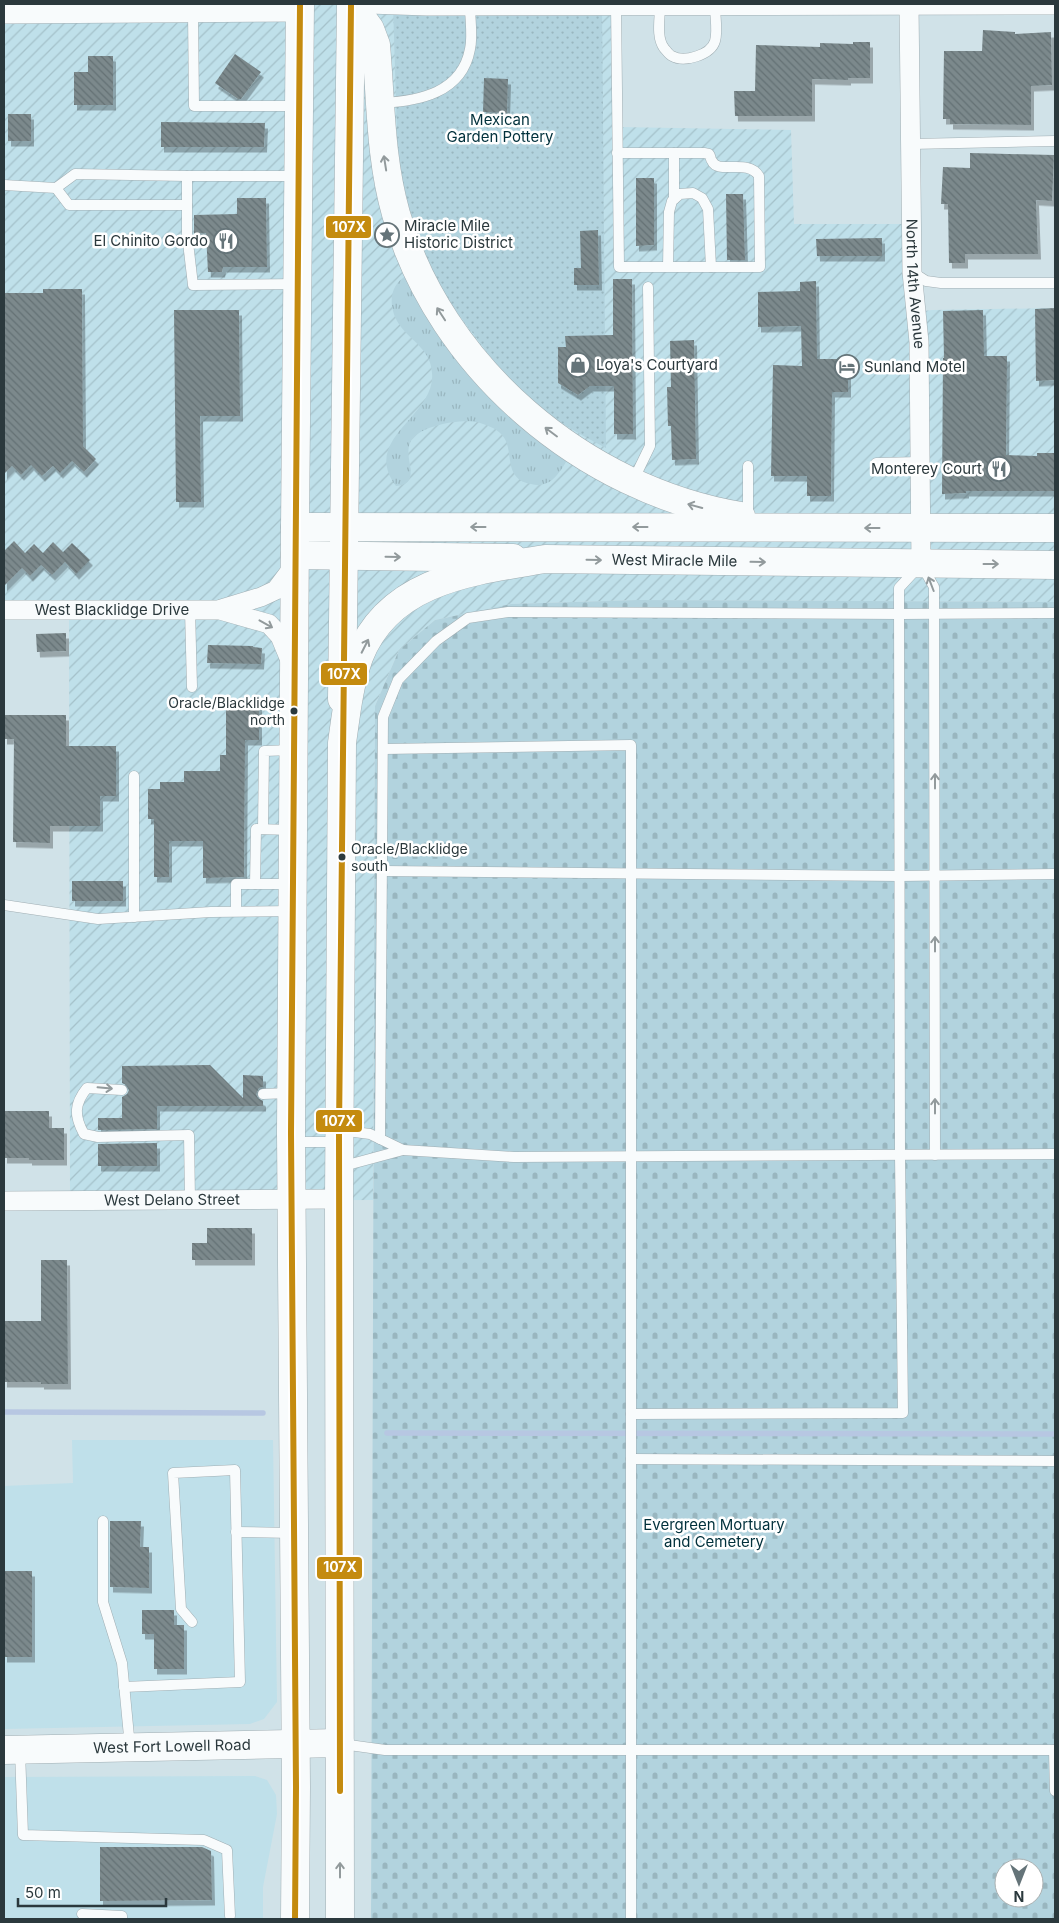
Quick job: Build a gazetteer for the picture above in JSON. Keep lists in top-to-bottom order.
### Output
{
  "streets": {
    "main road": ["West Miracle Mile", "West Fort Lowell Road"],
    "street": ["North 14th Avenue", "West Blacklidge Drive", "West Delano Street"]
  },
  "crossings": [
    ["North 14th Avenue", "West Miracle Mile"]
  ],
  "parks": ["Mexican Garden Pottery", "Evergreen Mortuary and Cemetery"],
  "places": {
    "place": ["Miracle Mile Historic District"],
    "restaurant": ["El Chinito Gordo", "Monterey Court"],
    "shop": ["Loya's Courtyard"],
    "hotel": ["Sunland Motel"],
    "other": ["Oracle/Blacklidge north", "Oracle/Blacklidge south"]
  },
  "lines": ["transit line 107X"],
  "scale_bar": "50 m",
  "north": "bottom"
}
